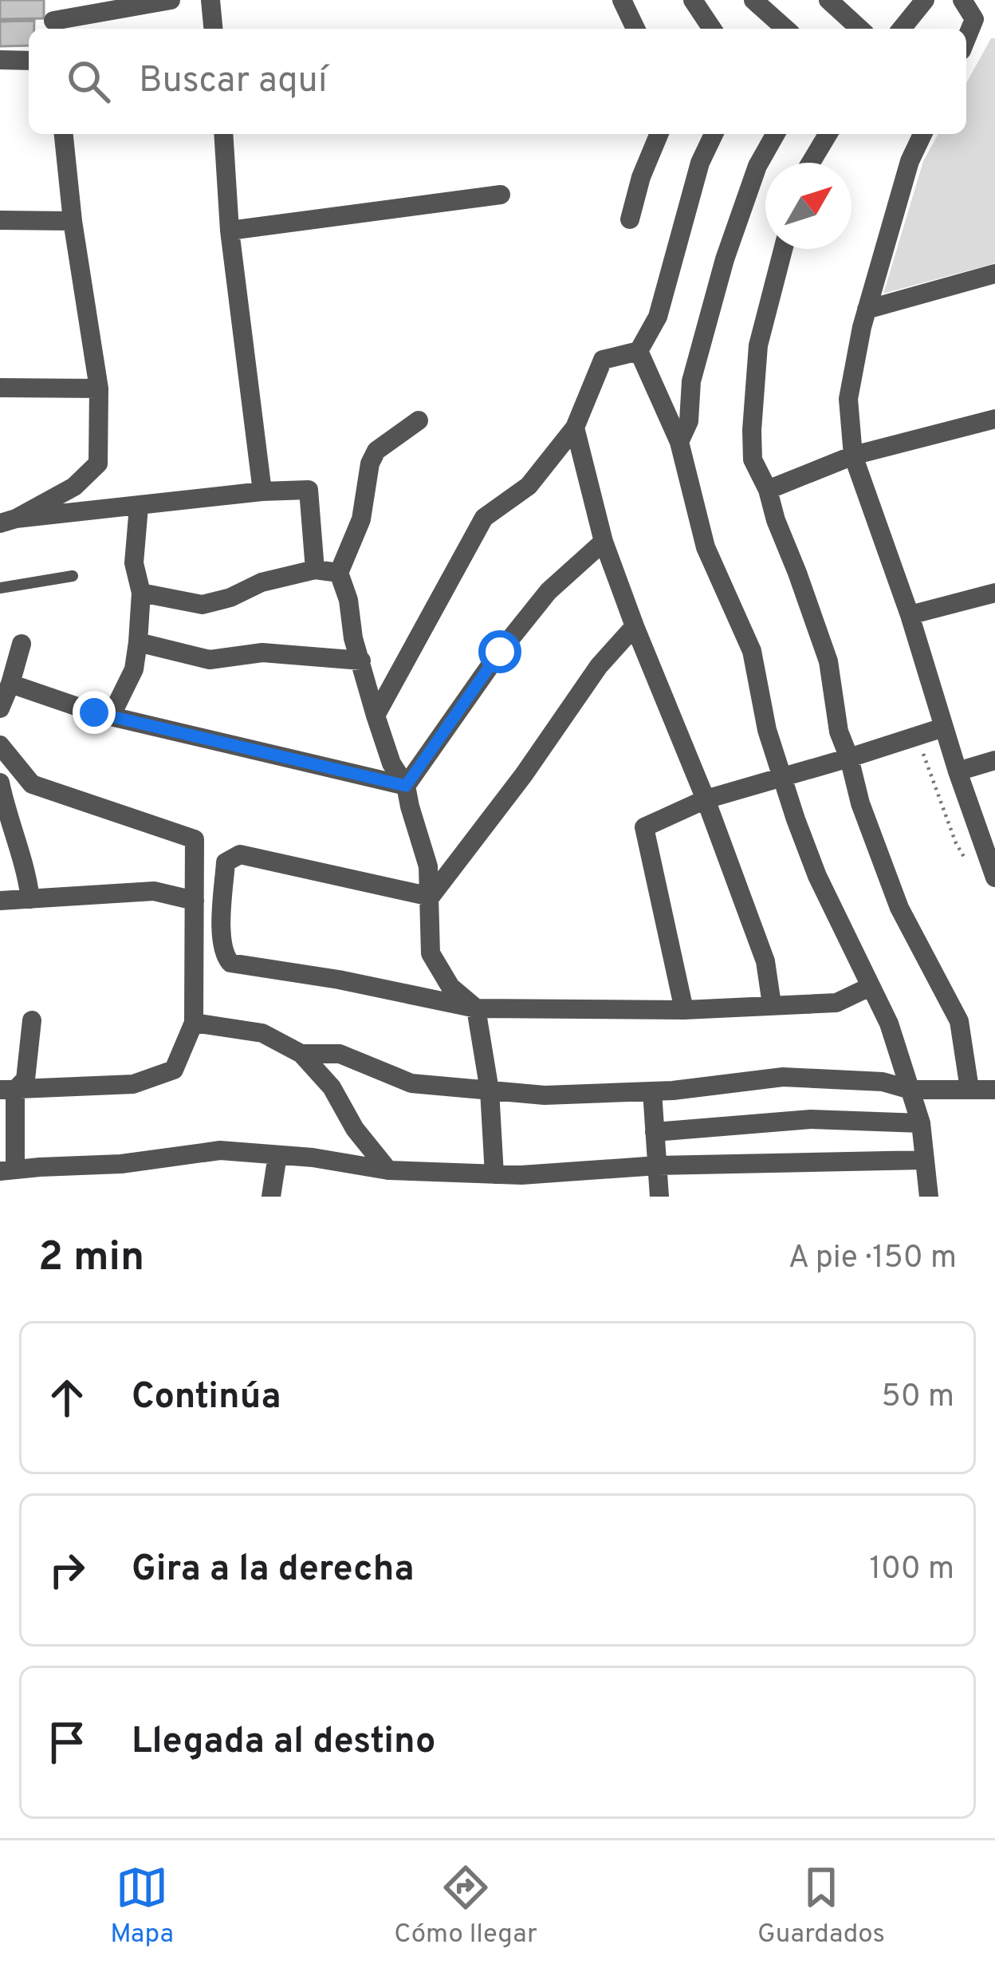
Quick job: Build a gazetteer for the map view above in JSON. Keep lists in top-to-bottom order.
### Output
{
  "north": "top right",
  "page": {
    "search": "Buscar aquí",
    "heading": ["2 min", "A pie · 150 m"],
    "list": [
      ["Continúa", "50 m"],
      ["Gira a la derecha", "100 m"],
      "Llegada al destino"
    ],
    "nav": ["Mapa", "Cómo llegar", "Guardados"]
  }
}
